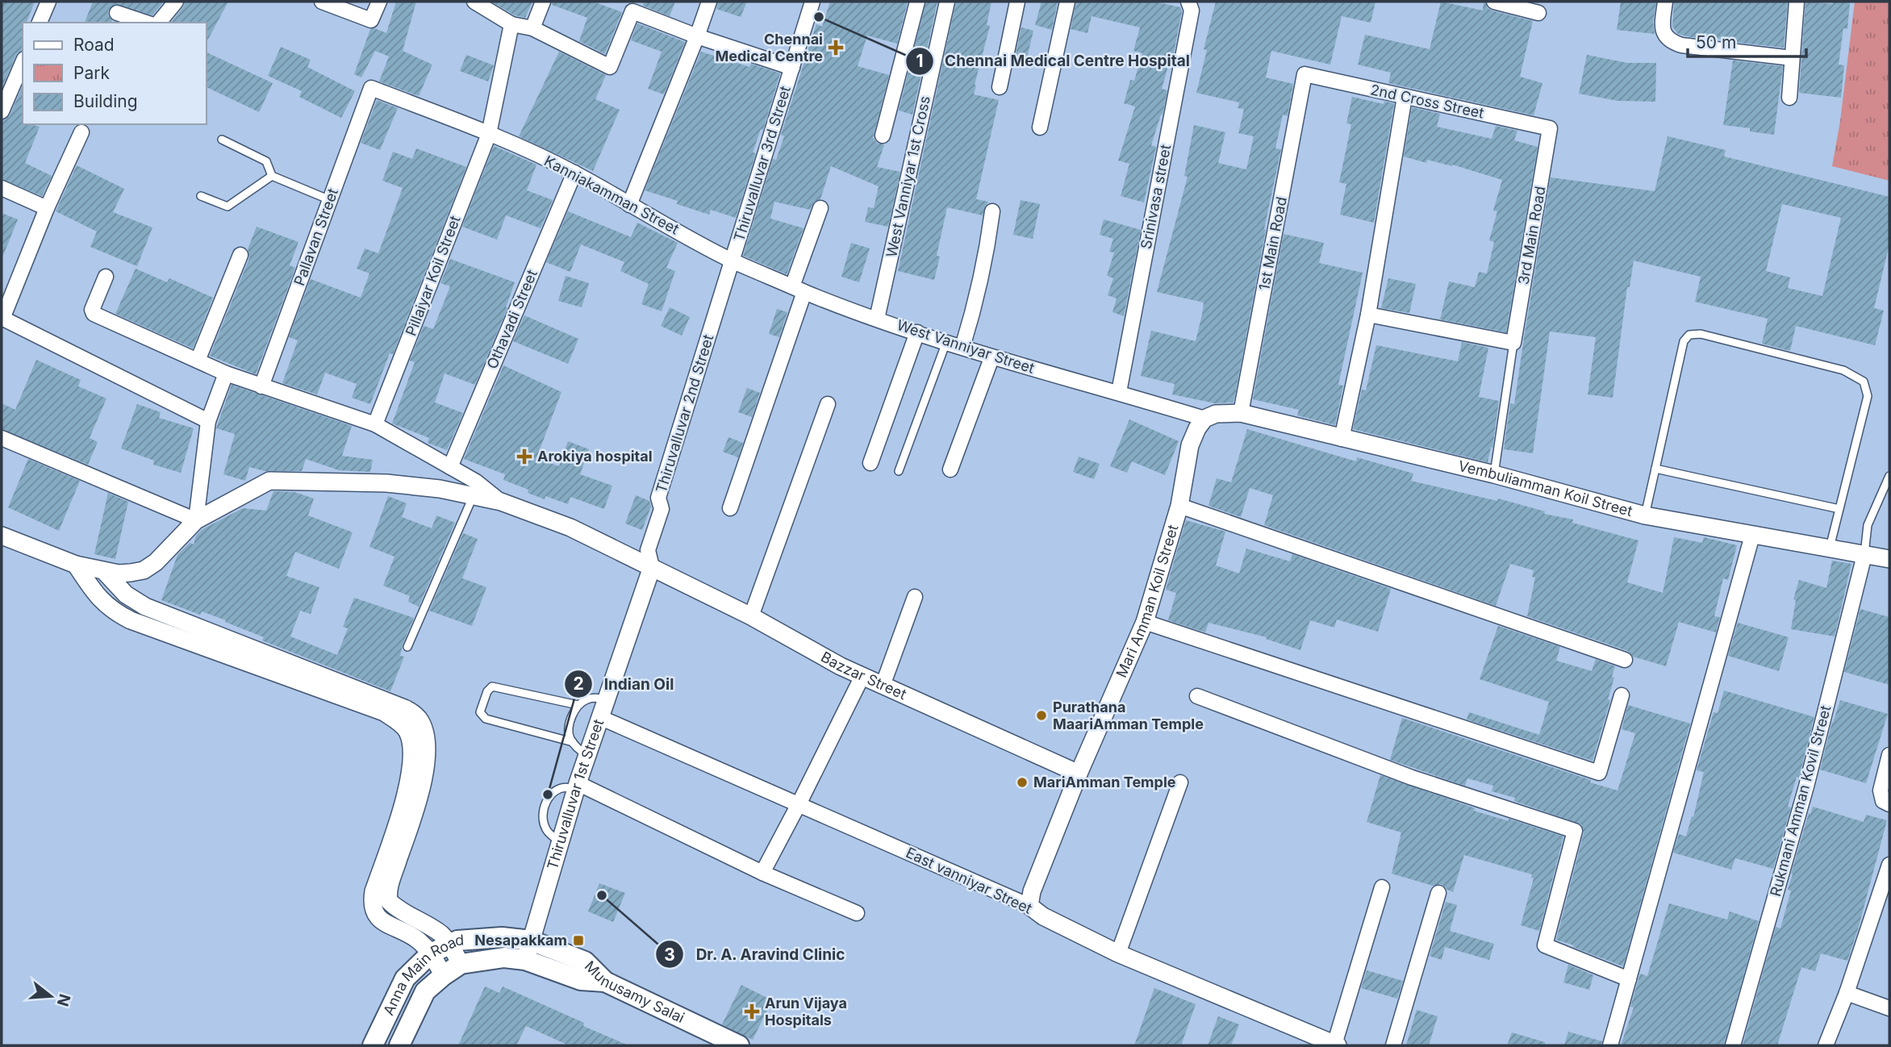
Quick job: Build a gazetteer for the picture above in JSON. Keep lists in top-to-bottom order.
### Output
{
  "streets": {
    "main road": ["Anna Main Road", "Munusamy Salai"],
    "street": [
      "2nd Cross Street",
      "Thiruvalluvar 3rd Street",
      "West Vanniyar 1st Cross",
      "Kanniakamman Street",
      "Srinivasa street",
      "3rd Main Road",
      "Pallavan Street",
      "1st Main Road",
      "Pillaiyar Koil Street",
      "Othavadi Street",
      "West Vanniyar Street",
      "Thiruvalluvar 2nd Street",
      "Vembuliamman Koil Street",
      "Mari Amman Koil Street",
      "Bazzar Street",
      "Thiruvalluvar 1st Street",
      "Rukmani Amman Kovil Street",
      "East vanniyar Street"
    ]
  },
  "crossings": [
    ["2nd Cross Street", "3rd Main Road"],
    ["2nd Cross Street", "1st Main Road"],
    ["Thiruvalluvar 3rd Street", "Kanniakamman Street"],
    ["Thiruvalluvar 3rd Street", "West Vanniyar Street"],
    ["Thiruvalluvar 3rd Street", "Thiruvalluvar 2nd Street"],
    ["West Vanniyar 1st Cross", "West Vanniyar Street"],
    ["Kanniakamman Street", "Pallavan Street"],
    ["Kanniakamman Street", "Pillaiyar Koil Street"],
    ["Kanniakamman Street", "Othavadi Street"],
    ["Kanniakamman Street", "West Vanniyar Street"],
    ["Kanniakamman Street", "Thiruvalluvar 2nd Street"],
    ["Srinivasa street", "West Vanniyar Street"],
    ["1st Main Road", "Vembuliamman Koil Street"],
    ["West Vanniyar Street", "Thiruvalluvar 2nd Street"],
    ["West Vanniyar Street", "Vembuliamman Koil Street"],
    ["West Vanniyar Street", "Mari Amman Koil Street"],
    ["Thiruvalluvar 2nd Street", "Bazzar Street"],
    ["Thiruvalluvar 2nd Street", "Thiruvalluvar 1st Street"],
    ["Vembuliamman Koil Street", "Mari Amman Koil Street"],
    ["Vembuliamman Koil Street", "Rukmani Amman Kovil Street"],
    ["Mari Amman Koil Street", "Bazzar Street"],
    ["Mari Amman Koil Street", "East vanniyar Street"],
    ["Bazzar Street", "Thiruvalluvar 1st Street"],
    ["Thiruvalluvar 1st Street", "East vanniyar Street"],
    ["Thiruvalluvar 1st Street", "Anna Main Road"],
    ["Thiruvalluvar 1st Street", "Munusamy Salai"],
    ["Anna Main Road", "Munusamy Salai"]
  ],
  "places": {
    "other": [
      "Chennai Medical Centre Hospital",
      "Purathana MaariAmman Temple",
      "MariAmman Temple",
      "Indian Oil",
      "Dr. A. Aravind Clinic"
    ],
    "health": ["Chennai Medical Centre", "Arokiya hospital", "Arun Vijaya Hospitals"],
    "transit": ["Nesapakkam"]
  },
  "legend": ["Road", "Park", "Building"],
  "scale_bar": "50 m",
  "north": "right"
}
